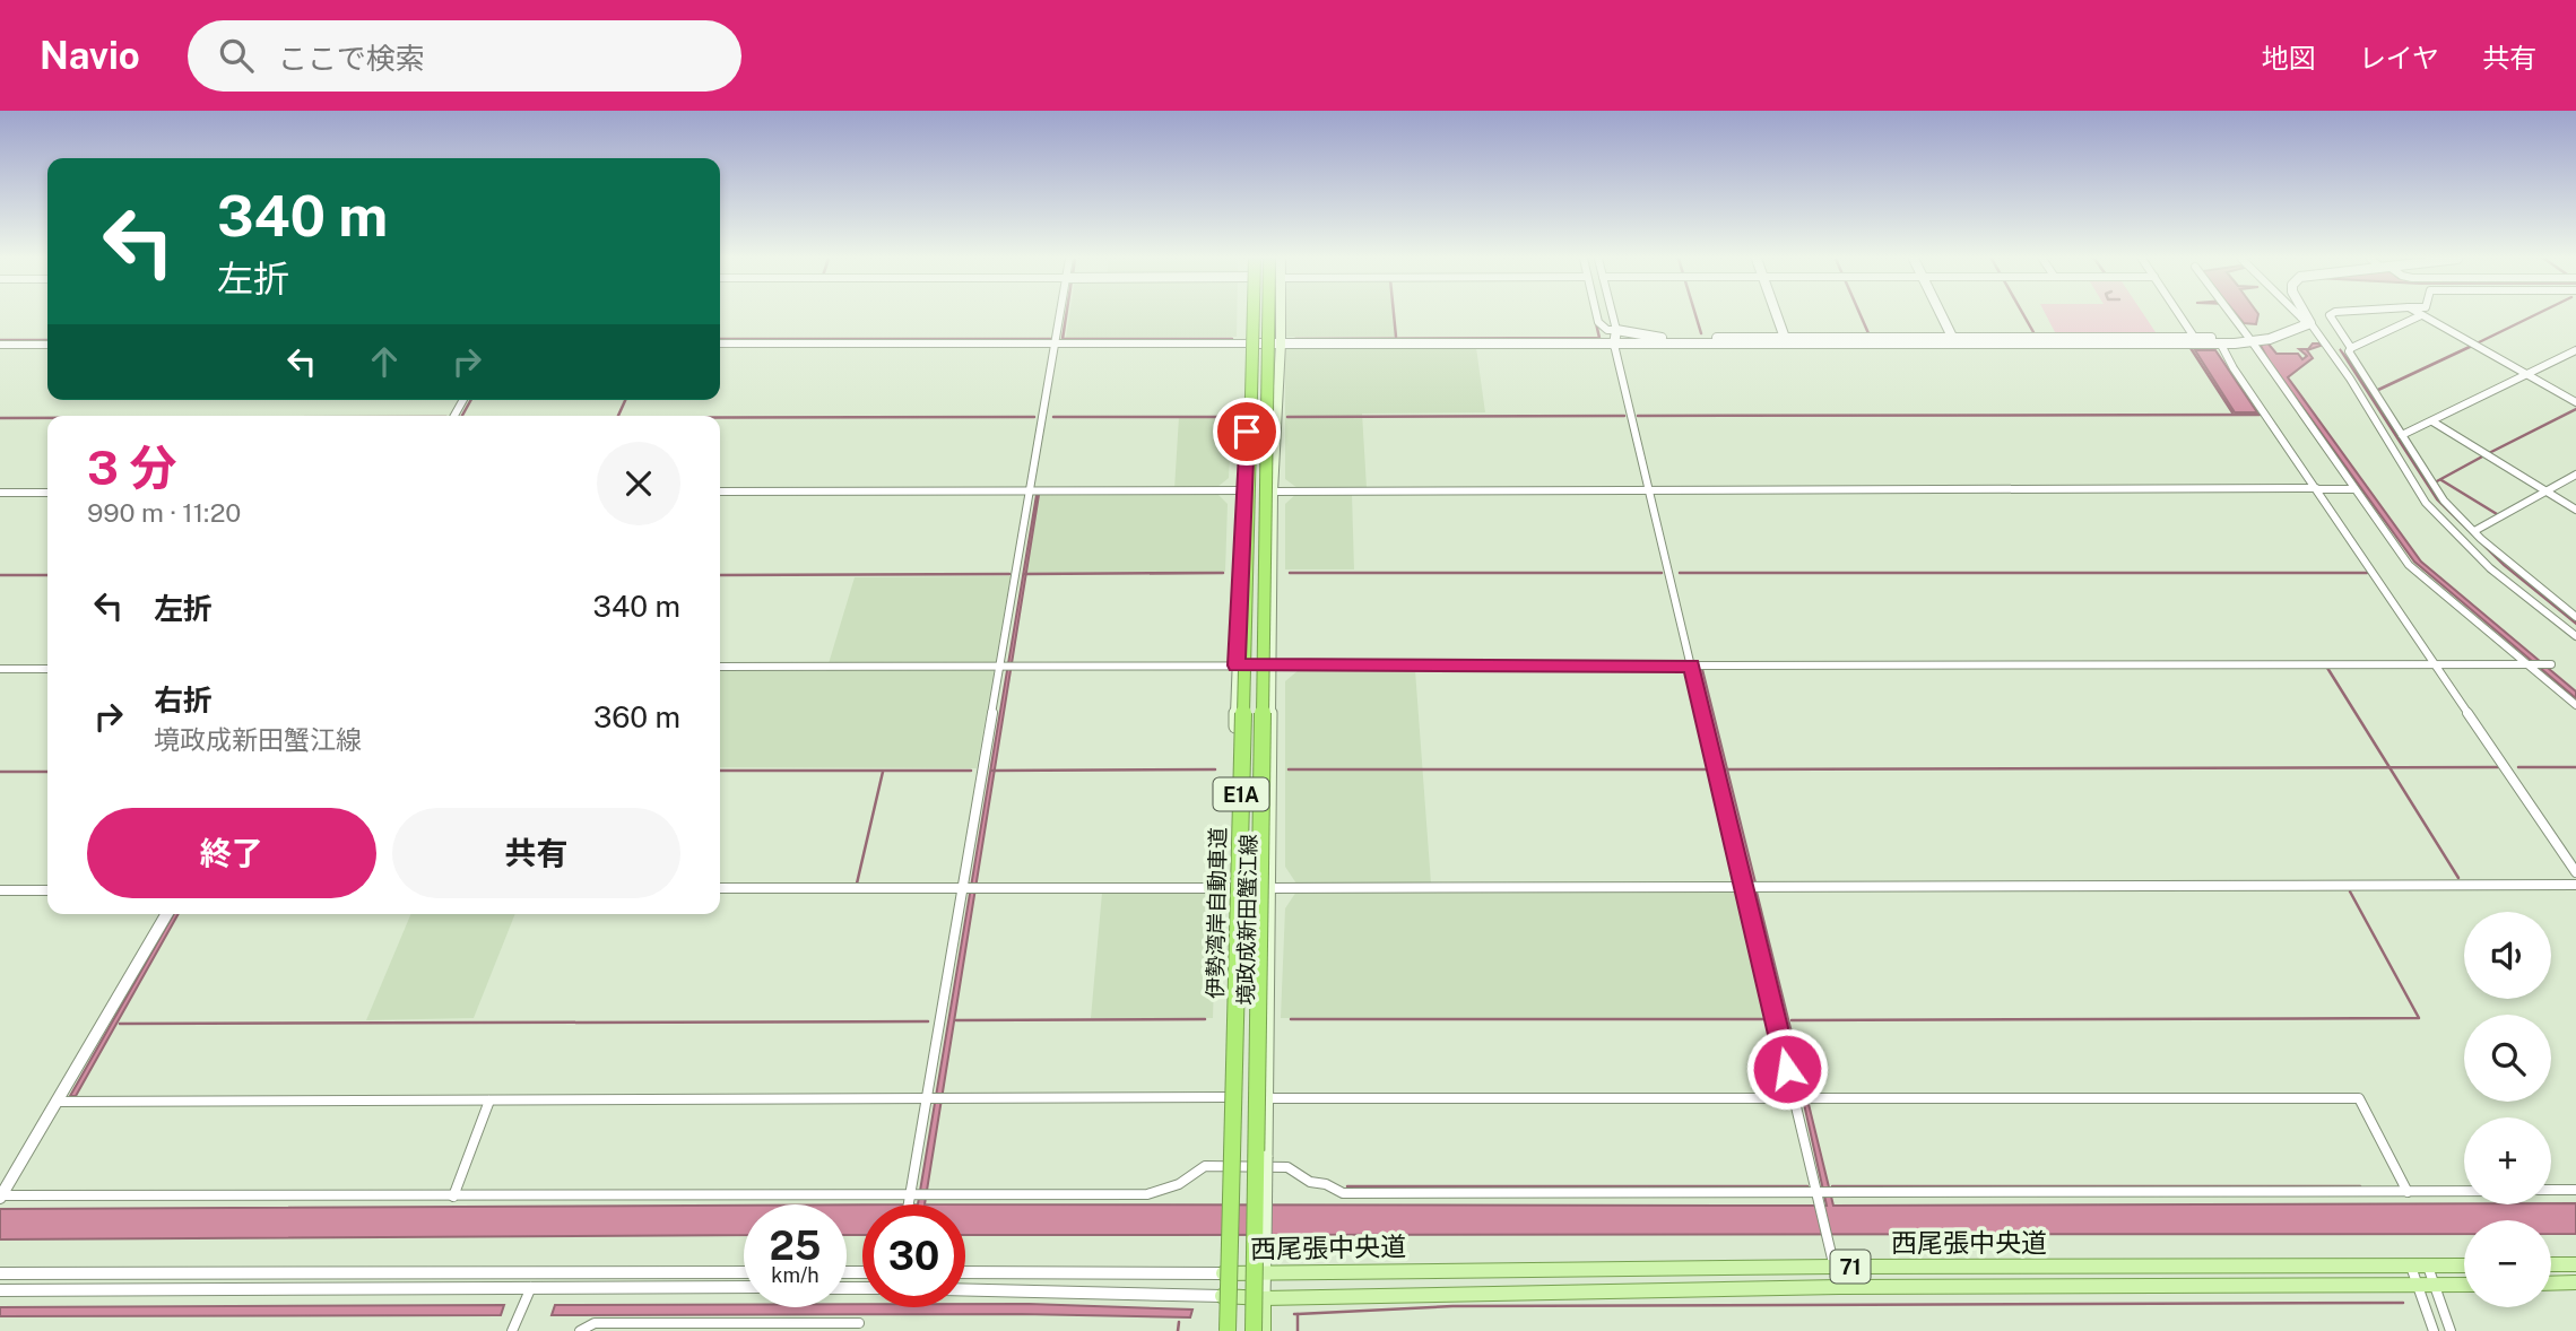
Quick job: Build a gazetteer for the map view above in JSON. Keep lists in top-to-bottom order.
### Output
{
  "streets": {
    "highway": ["E1A", "伊勢湾岸自動車道"],
    "main road": ["境政成新田蟹江線", "西尾張中央道", "71"]
  },
  "crossings": [
    ["境政成新田蟹江線", "西尾張中央道"],
    ["境政成新田蟹江線", "71"],
    ["西尾張中央道", "71"]
  ],
  "page": {
    "header": "Navio",
    "search": "ここで検索",
    "nav": ["地図", "レイヤ", "共有"],
    "turn": ["340 m", "左折"],
    "heading": ["3 分", "990 m · 11:20"],
    "list": [
      {
        "name": "左折",
        "value": "340 m"
      },
      {
        "name": "右折",
        "note": "境政成新田蟹江線",
        "value": "360 m"
      }
    ],
    "buttons": ["終了", "共有"],
    "map_buttons": ["+", "−"],
    "speed": "25 km/h",
    "limit": "30"
  }
}
